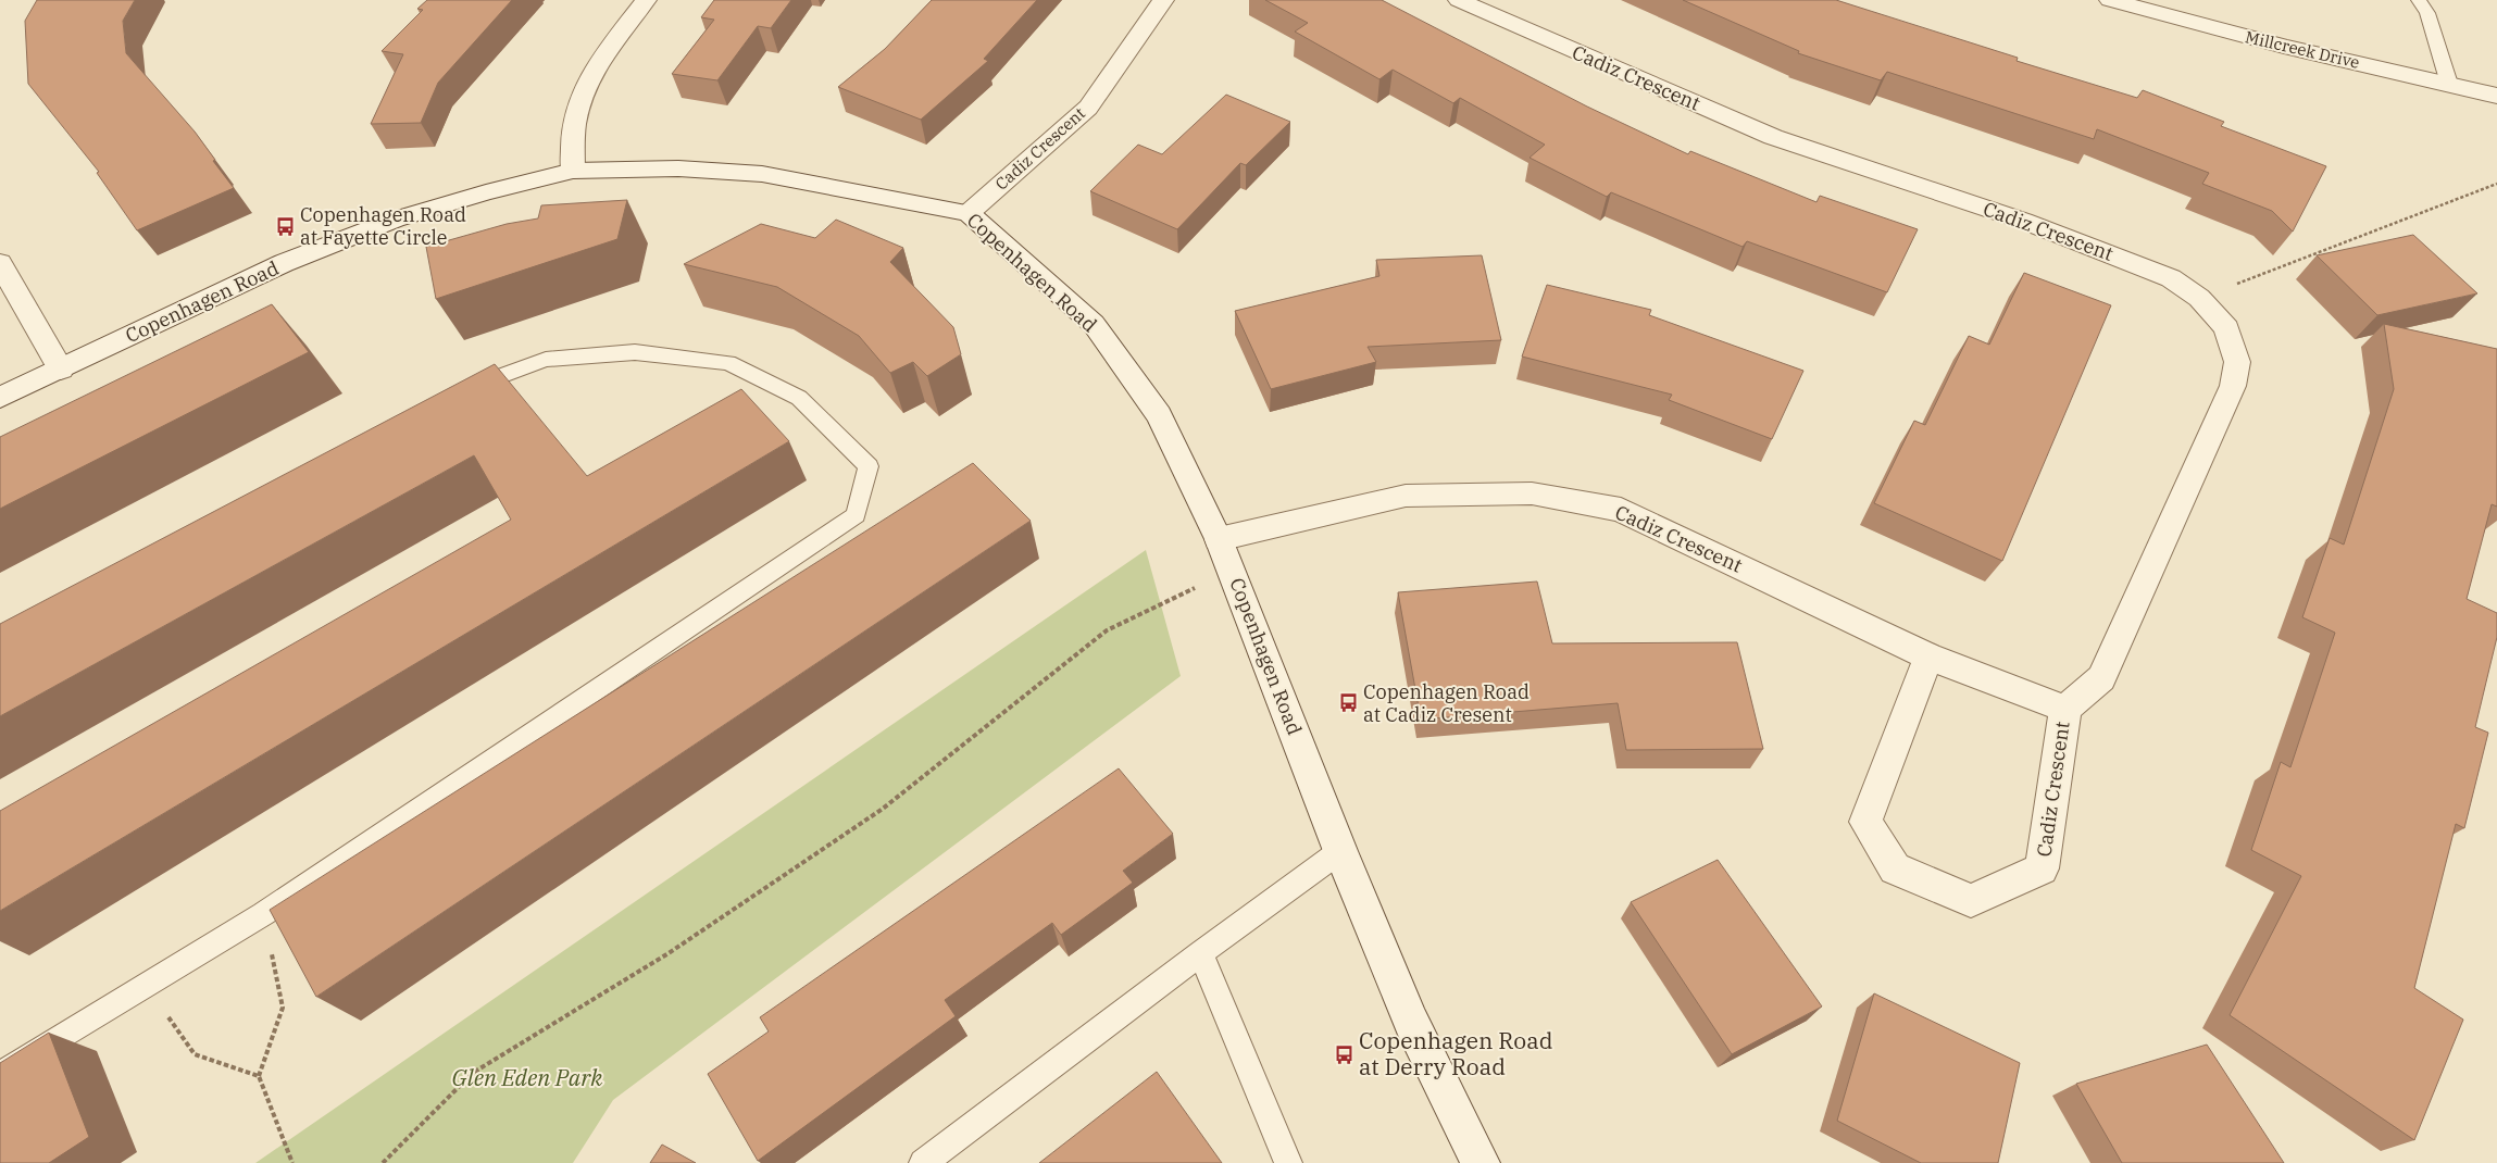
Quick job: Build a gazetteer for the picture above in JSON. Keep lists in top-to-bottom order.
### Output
{
  "streets": {
    "street": ["Millcreek Drive", "Cadiz Crescent", "Copenhagen Road"]
  },
  "crossings": [
    ["Cadiz Crescent", "Copenhagen Road"]
  ],
  "parks": ["Glen Eden Park"],
  "places": {
    "bus stop": ["Copenhagen Road at Fayette Circle", "Copenhagen Road at Cadiz Cresent", "Copenhagen Road at Derry Road"]
  }
}
